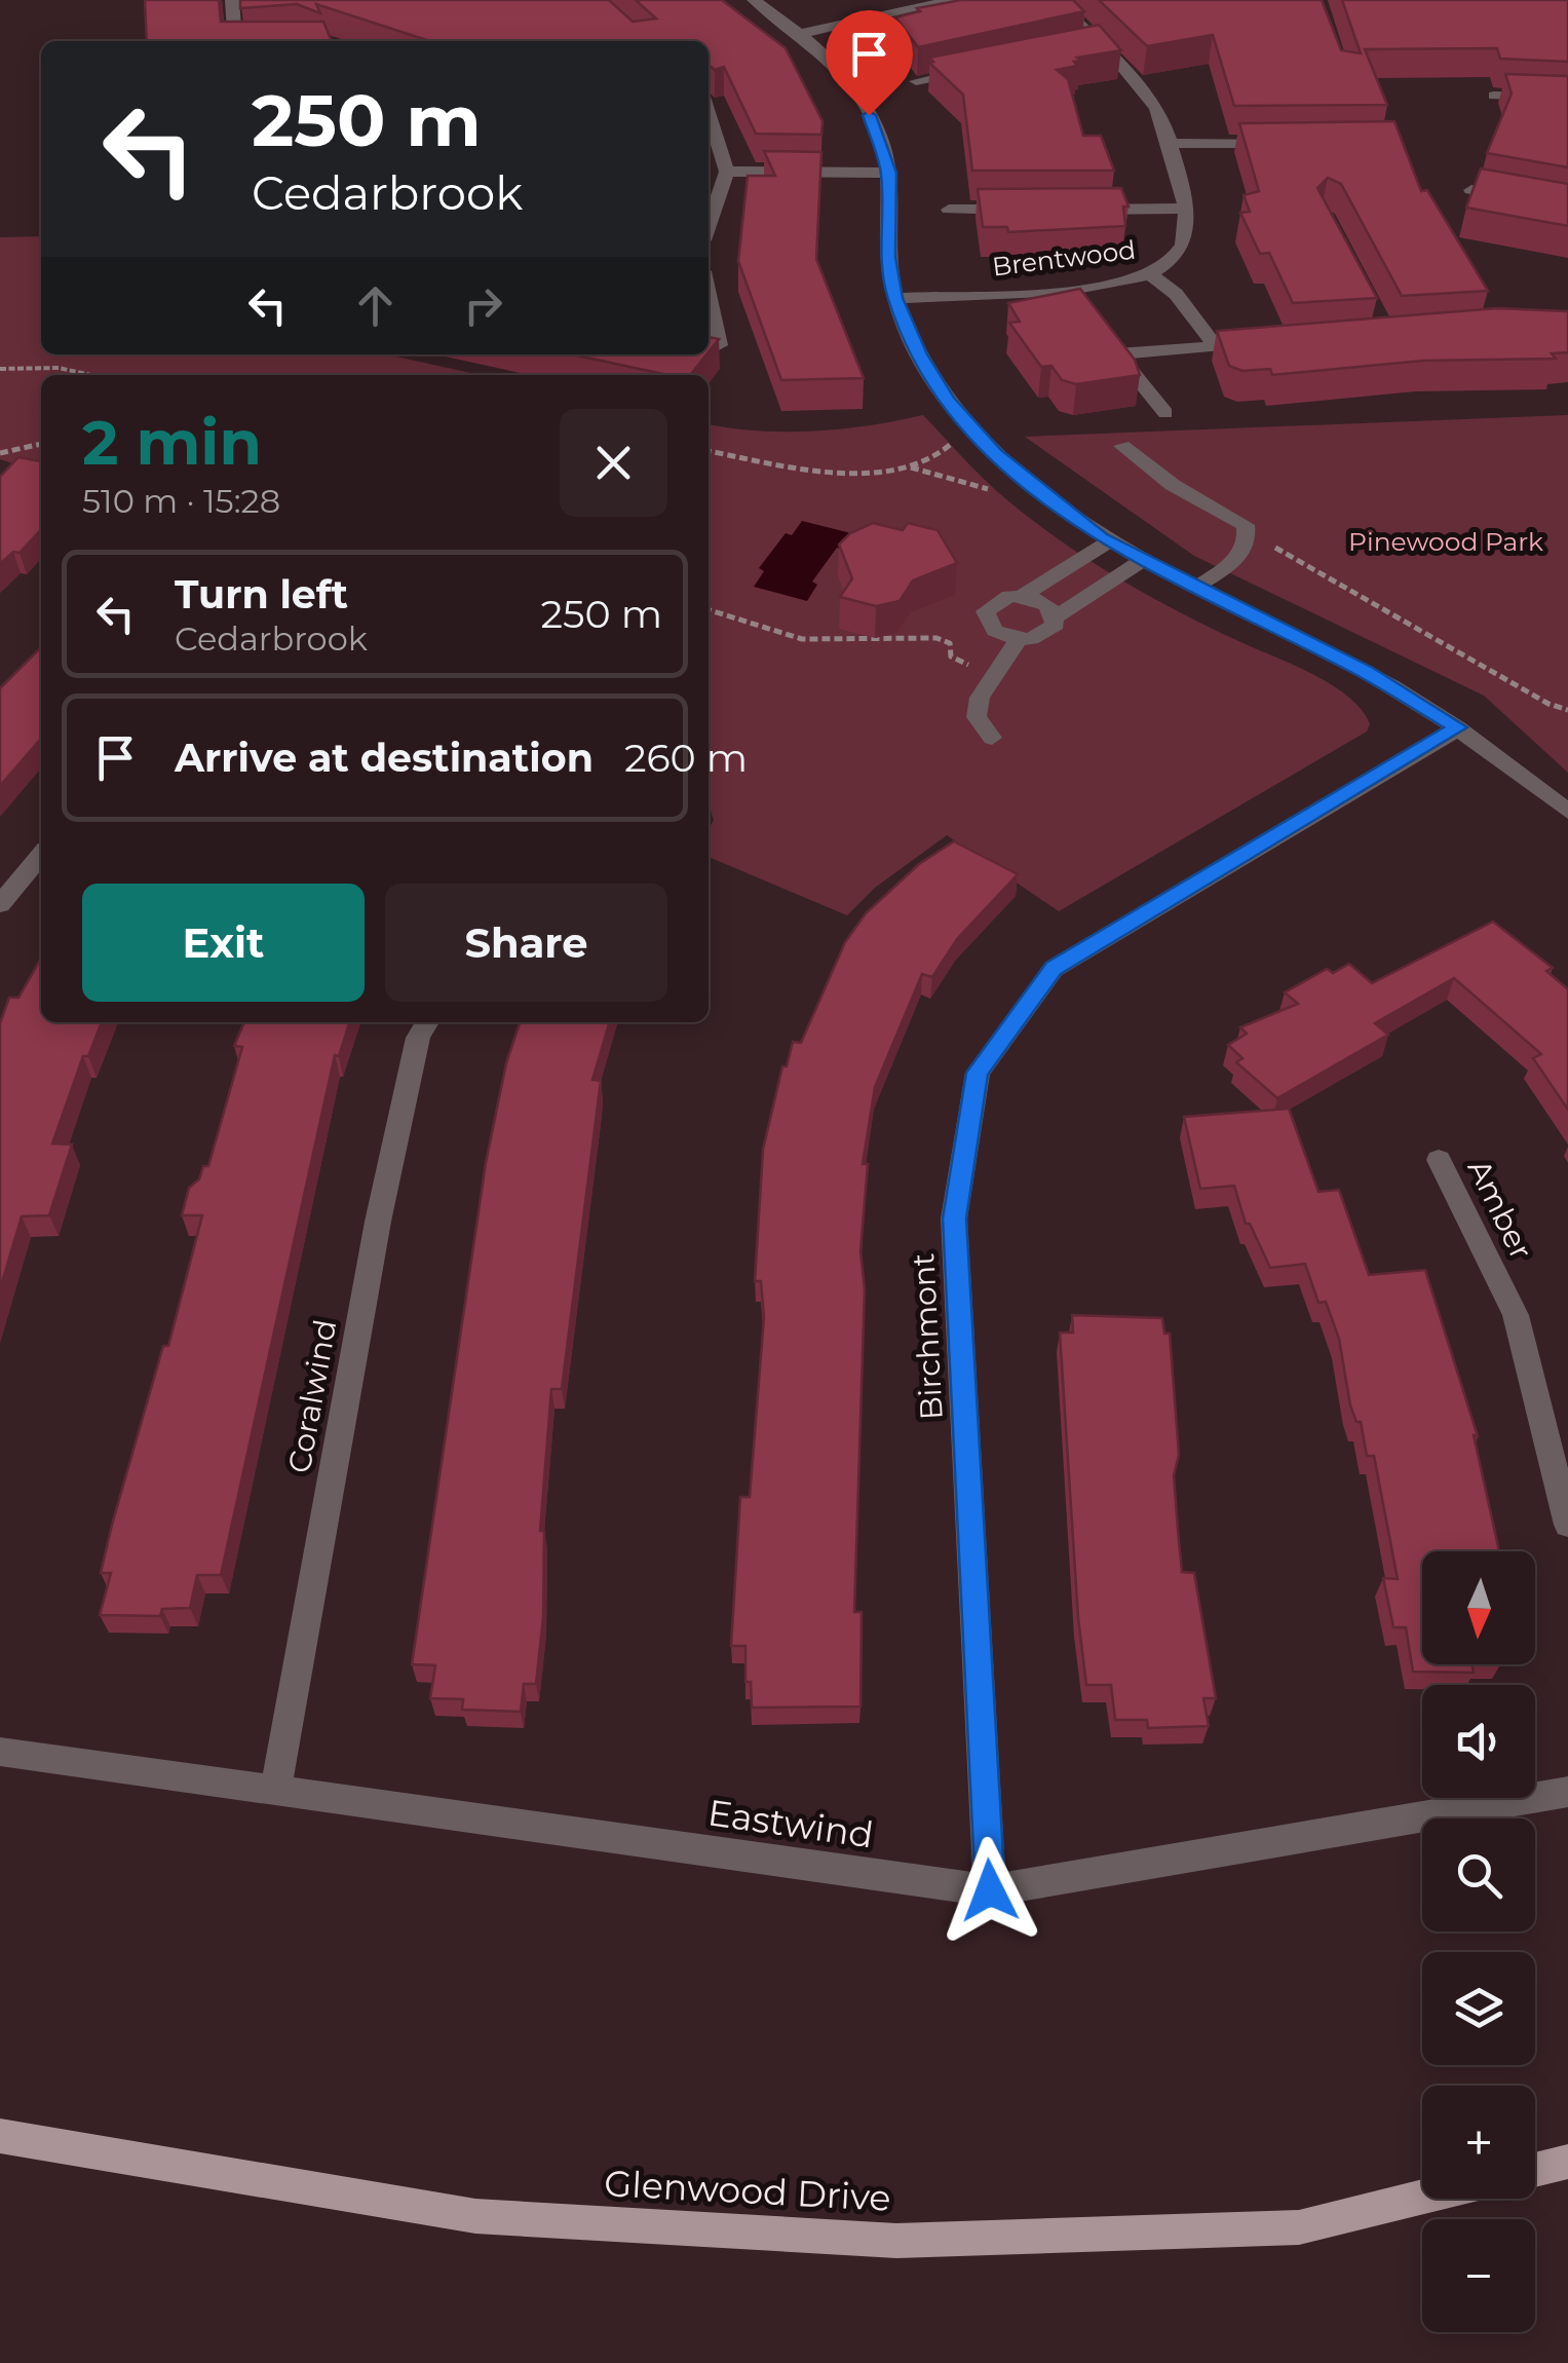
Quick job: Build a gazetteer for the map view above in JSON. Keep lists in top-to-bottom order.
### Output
{
  "streets": {
    "main road": ["Glenwood Drive"],
    "street": [
      "Brentwood",
      "Amber",
      "Birchmont",
      "Coralwind",
      "Eastwind"
    ]
  },
  "crossings": [
    ["Birchmont", "Eastwind"],
    ["Coralwind", "Eastwind"]
  ],
  "parks": ["Pinewood Park"],
  "north": "bottom",
  "page": {
    "turn": ["250 m", "Cedarbrook"],
    "heading": ["2 min", "510 m · 15:28"],
    "list": [
      {
        "name": "Turn left",
        "note": "Cedarbrook",
        "value": "250 m"
      },
      {
        "name": "Arrive at destination",
        "value": "260 m"
      }
    ],
    "buttons": ["Exit", "Share"],
    "map_buttons": ["+", "−"]
  }
}
